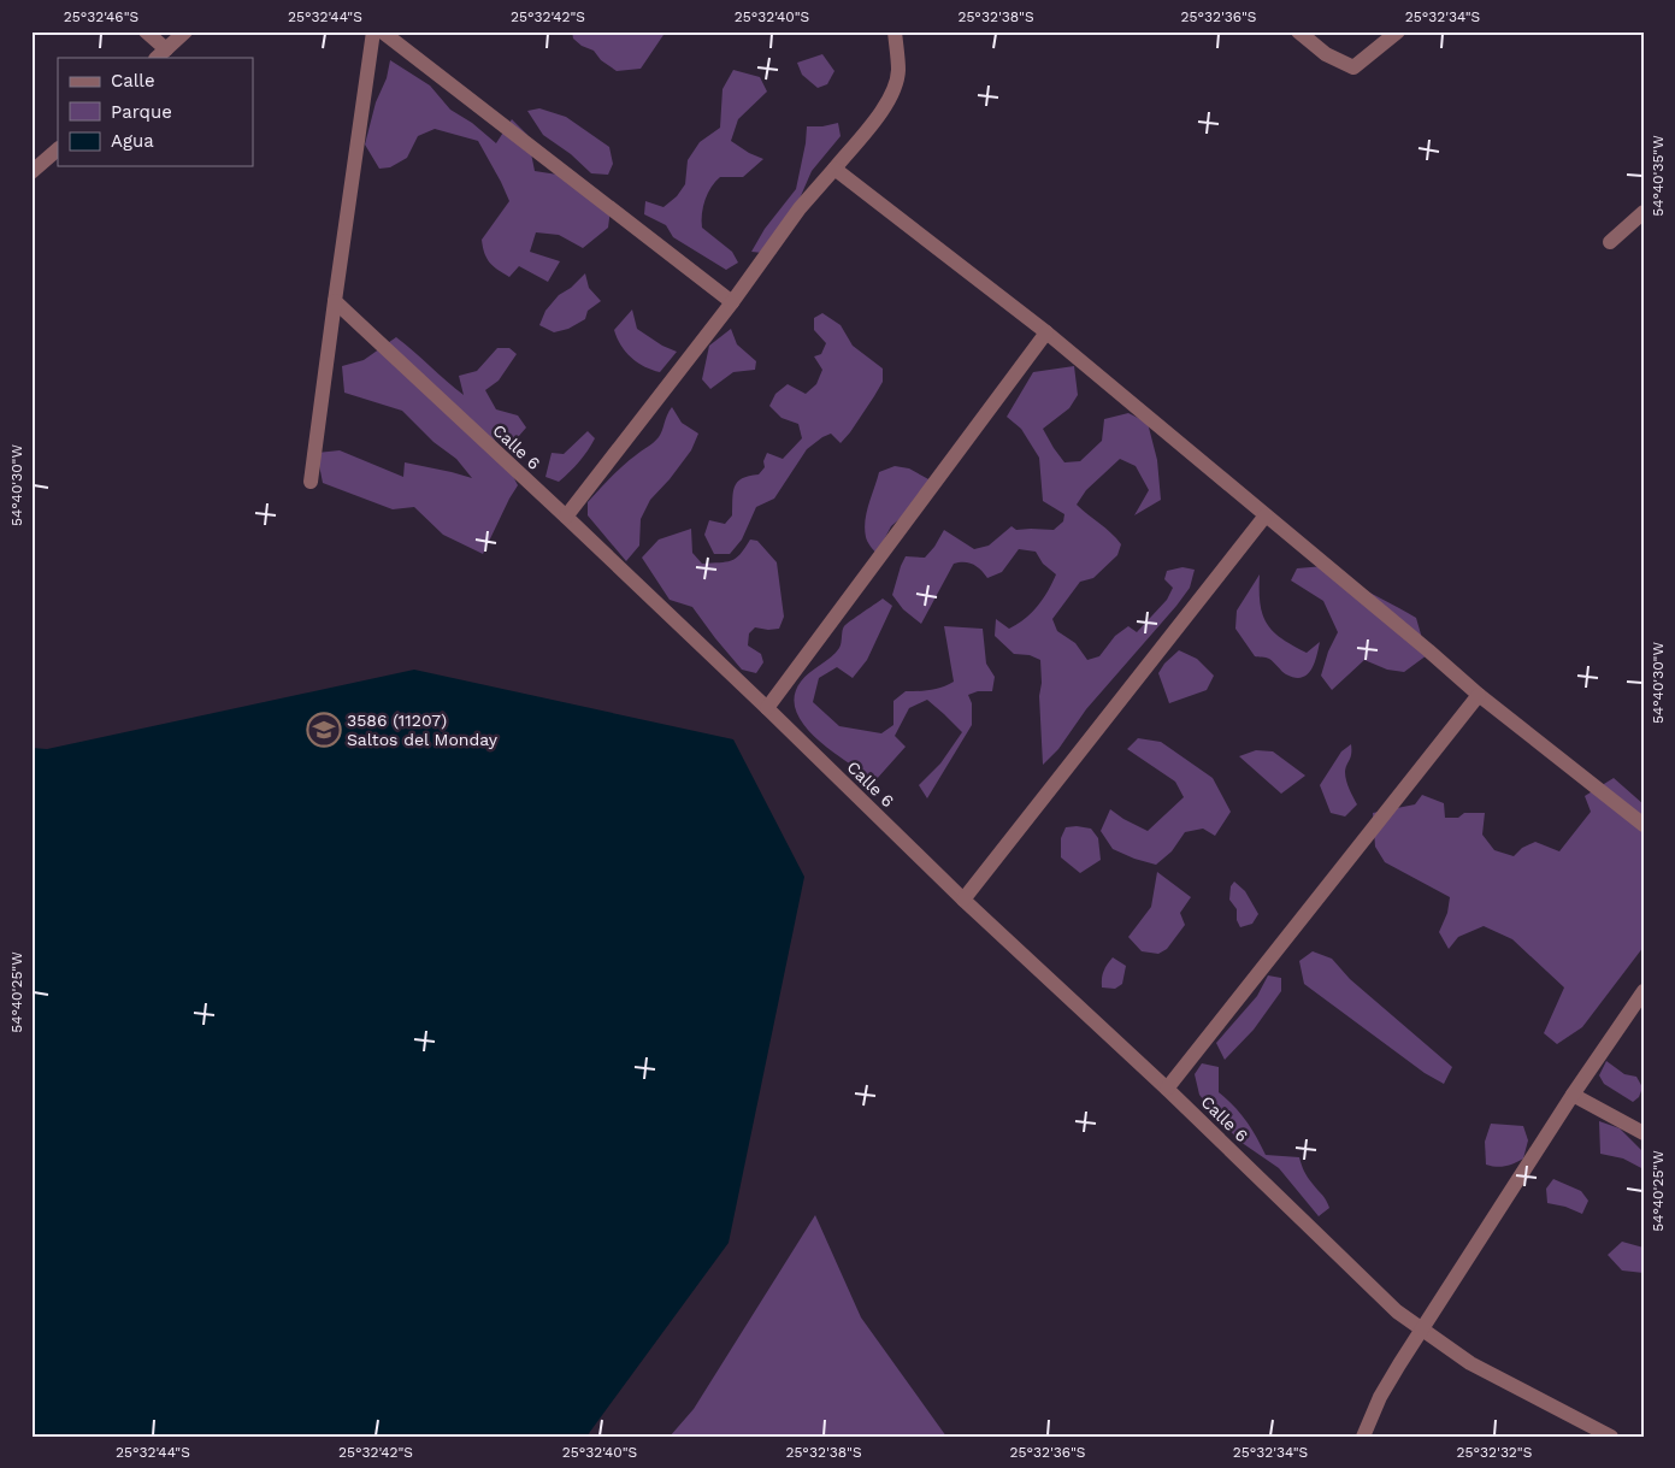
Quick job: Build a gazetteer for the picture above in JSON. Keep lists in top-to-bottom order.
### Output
{
  "streets": {
    "street": ["Calle 6"]
  },
  "places": {
    "school or university": ["3586 (11207) Saltos del Monday"]
  },
  "legend": ["Calle", "Parque", "Agua"],
  "coordinates": [
    "25°32'46\"S",
    "25°32'44\"S",
    "25°32'42\"S",
    "25°32'40\"S",
    "25°32'38\"S",
    "25°32'36\"S",
    "25°32'34\"S",
    "54°40'35\"W",
    "54°40'30\"W",
    "54°40'25\"W",
    "25°32'32\"S"
  ]
}
